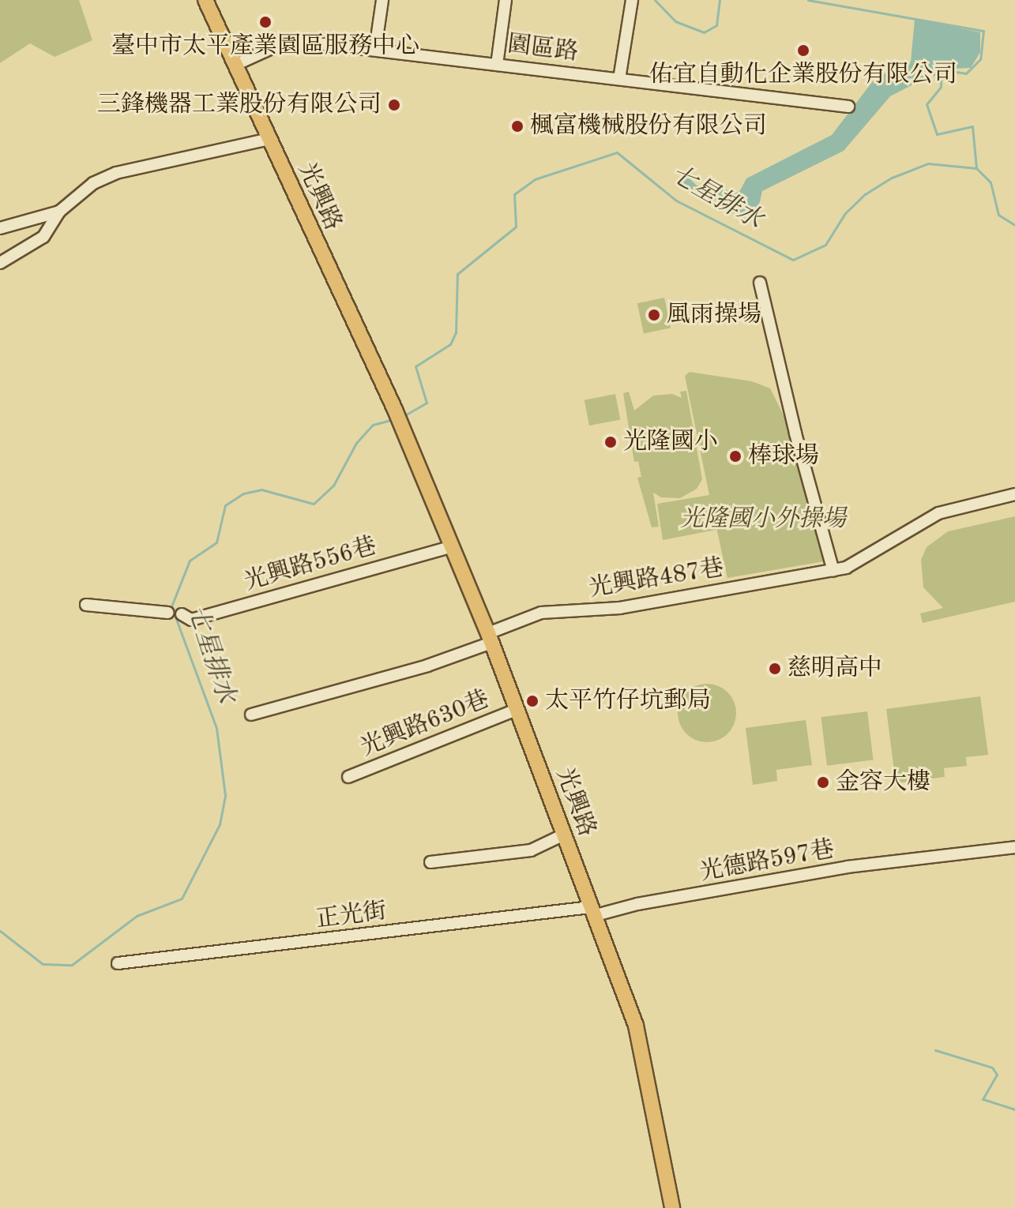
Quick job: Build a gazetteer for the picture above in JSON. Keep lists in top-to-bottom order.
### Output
{
  "streets": {
    "main road": ["光興路"],
    "street": [
      "園區路",
      "光興路556巷",
      "光興路487巷",
      "光興路630巷",
      "光德路597巷",
      "正光街"
    ]
  },
  "crossings": [
    ["園區路", "光興路"],
    ["光興路", "光興路556巷"],
    ["光興路", "光興路487巷"],
    ["光興路", "光興路630巷"],
    ["光興路", "光德路597巷"],
    ["光興路", "正光街"],
    ["光德路597巷", "正光街"]
  ],
  "water": ["七星排水"],
  "parks": ["光隆國小外操場"],
  "places": [
    "臺中市太平產業園區服務中心",
    "佑宜自動化企業股份有限公司",
    "三鋒機器工業股份有限公司",
    "楓富機械股份有限公司",
    "風雨操場",
    "光隆國小",
    "棒球場",
    "慈明高中",
    "太平竹仔坑郵局",
    "金容大樓"
  ]
}
